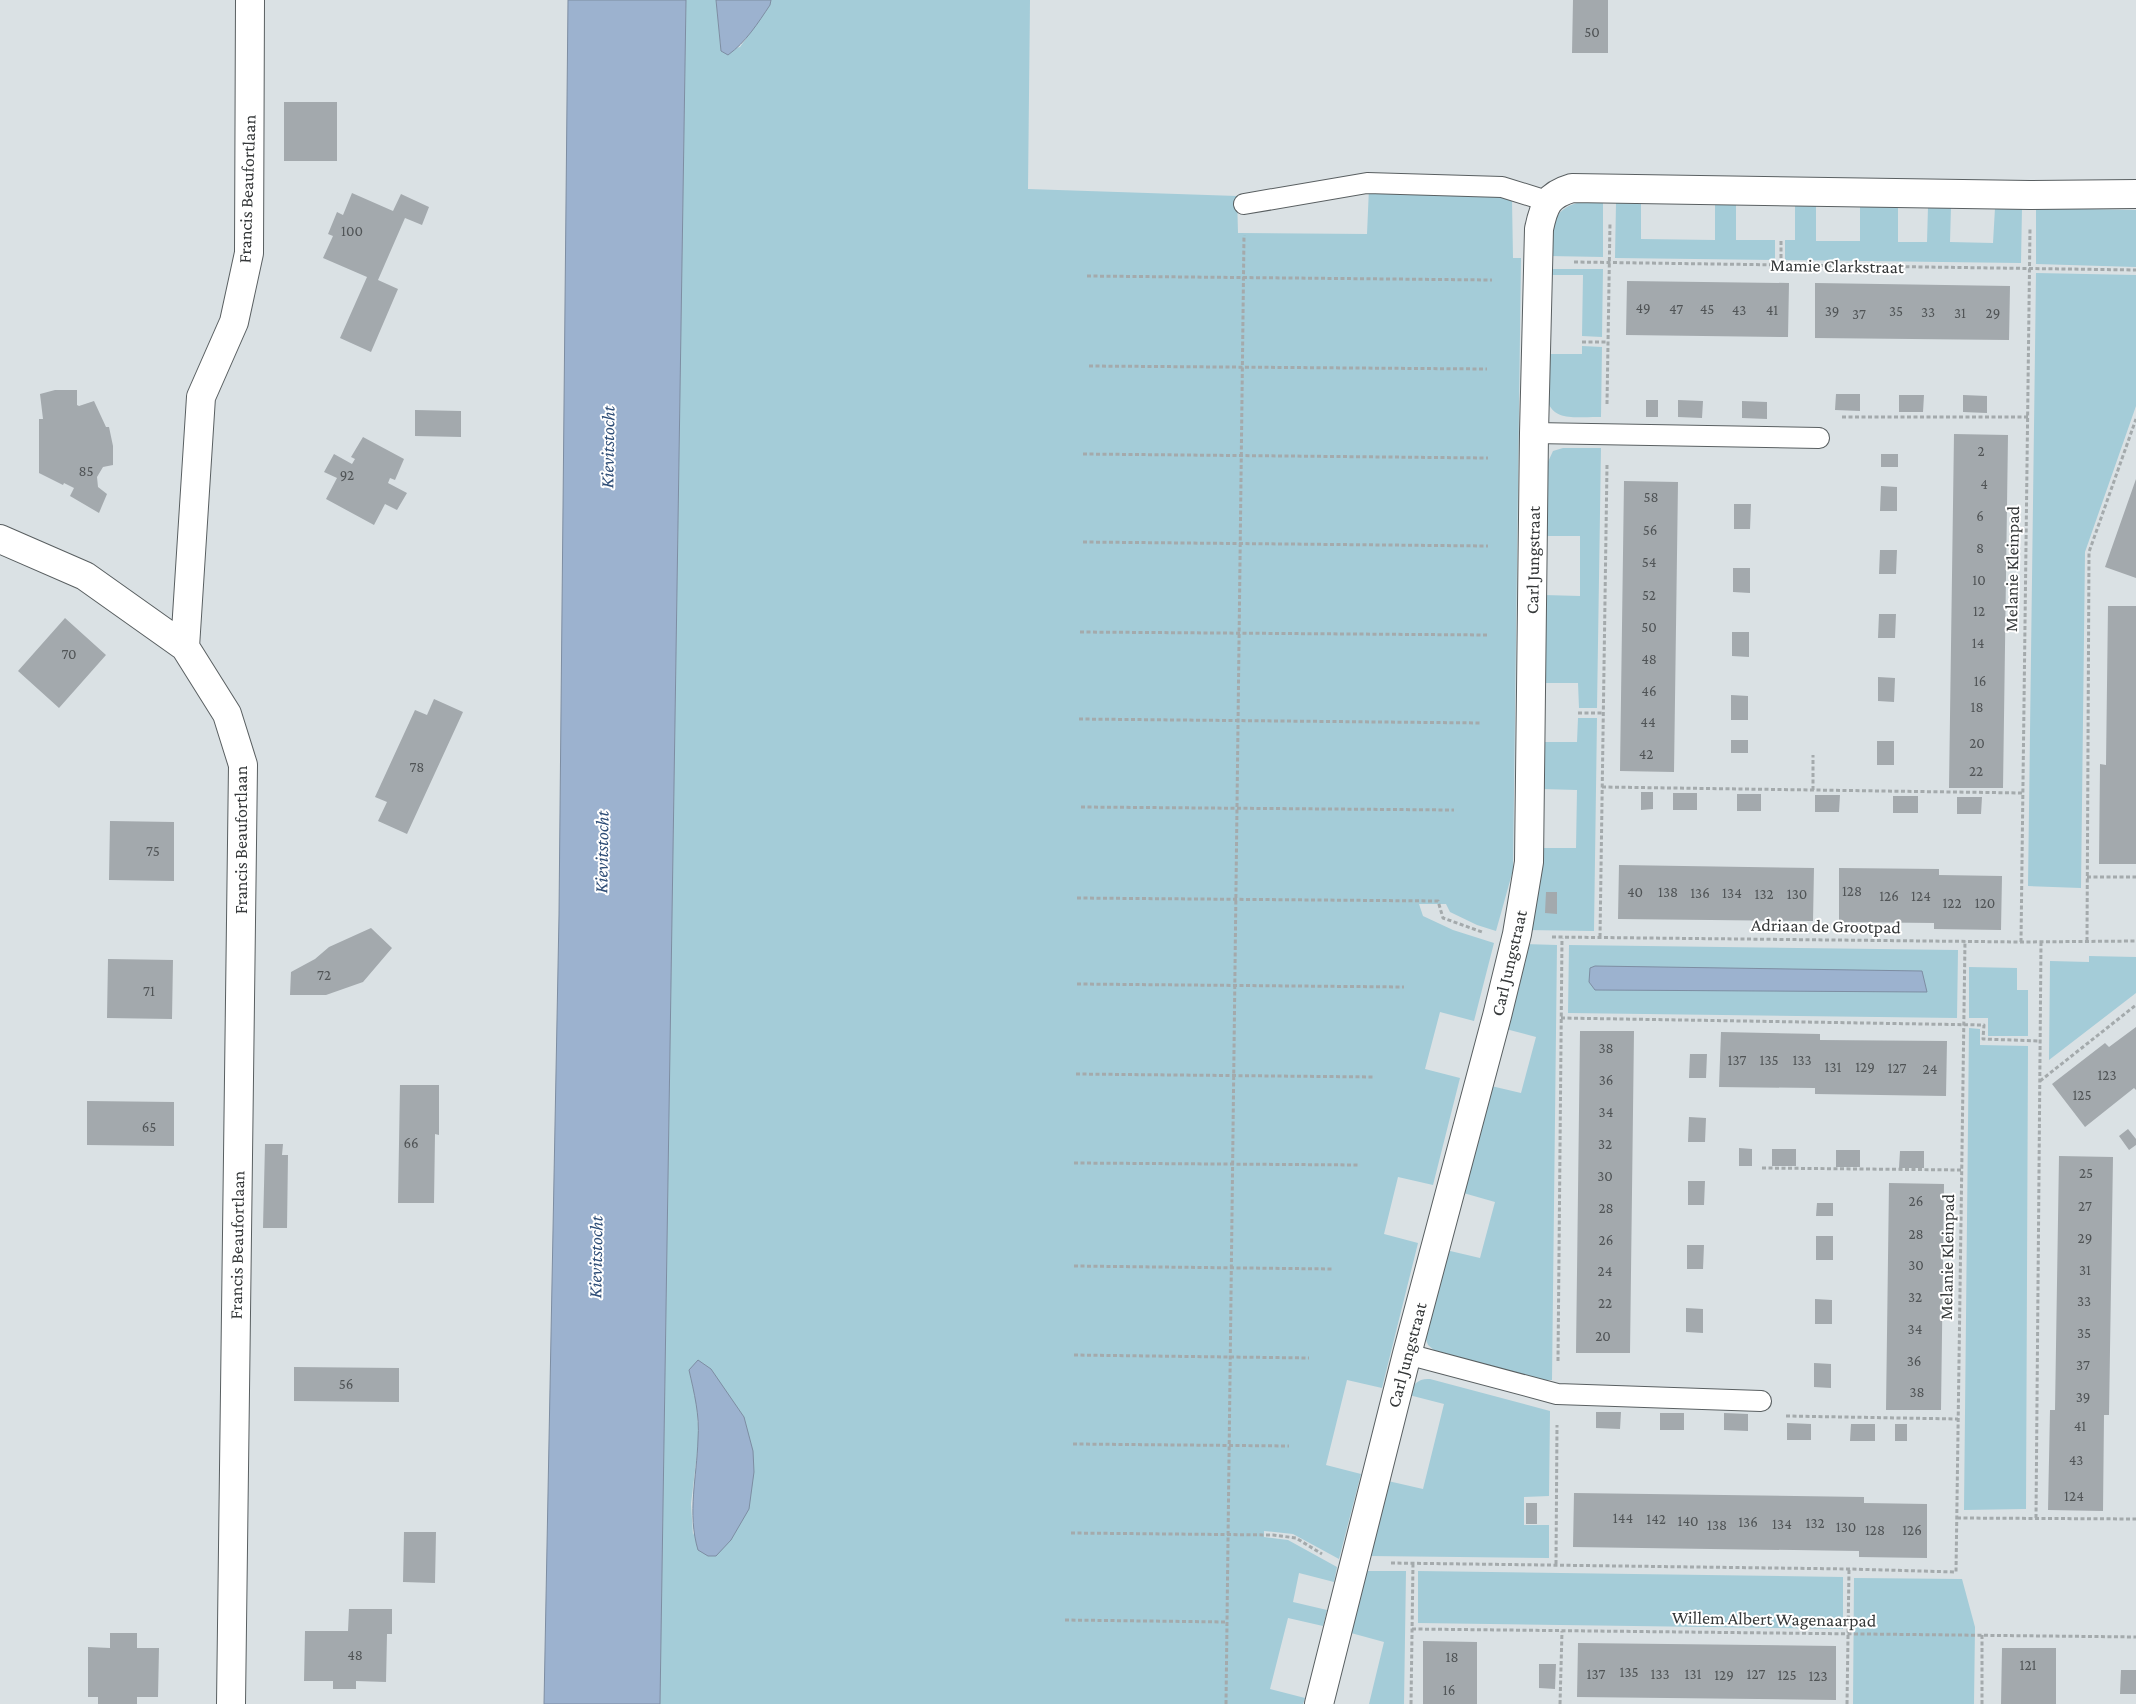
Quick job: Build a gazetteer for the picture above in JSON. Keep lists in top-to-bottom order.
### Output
{
  "streets": {
    "street": ["Francis Beaufortlaan", "Carl Jungstraat"],
    "path": [
      "Mamie Clarkstraat",
      "Melanie Kleinpad",
      "Adriaan de Grootpad",
      "Willem Albert Wagenaarpad"
    ]
  },
  "crossings": [
    ["Mamie Clarkstraat", "Carl Jungstraat"],
    ["Mamie Clarkstraat", "Melanie Kleinpad"],
    ["Carl Jungstraat", "Adriaan de Grootpad"],
    ["Melanie Kleinpad", "Adriaan de Grootpad"]
  ],
  "water": ["Kievitstocht"],
  "house_numbers": [
    "50",
    "100",
    "49",
    "47",
    "45",
    "43",
    "41",
    "39",
    "35",
    "33",
    "31",
    "29",
    "37",
    "2",
    "85",
    "92",
    "4",
    "58",
    "6",
    "56",
    "8",
    "54",
    "10",
    "52",
    "12",
    "50",
    "14",
    "70",
    "48",
    "16",
    "46",
    "18",
    "44",
    "20",
    "42",
    "78",
    "22",
    "75",
    "128",
    "40",
    "138",
    "136",
    "134",
    "132",
    "130",
    "126",
    "124",
    "122",
    "120",
    "72",
    "71",
    "38",
    "137",
    "135",
    "133",
    "131",
    "129",
    "127",
    "24",
    "123",
    "36",
    "125",
    "34",
    "65",
    "66",
    "32",
    "25",
    "30",
    "26",
    "27",
    "28",
    "28",
    "29",
    "26",
    "30",
    "31",
    "24",
    "32",
    "33",
    "22",
    "34",
    "35",
    "20",
    "36",
    "37",
    "56",
    "38",
    "39",
    "41",
    "43",
    "124",
    "144",
    "142",
    "140",
    "136",
    "132",
    "134",
    "138",
    "130",
    "128",
    "126",
    "48",
    "18",
    "121",
    "135",
    "137",
    "133",
    "131",
    "127",
    "129",
    "125",
    "123",
    "16"
  ]
}
